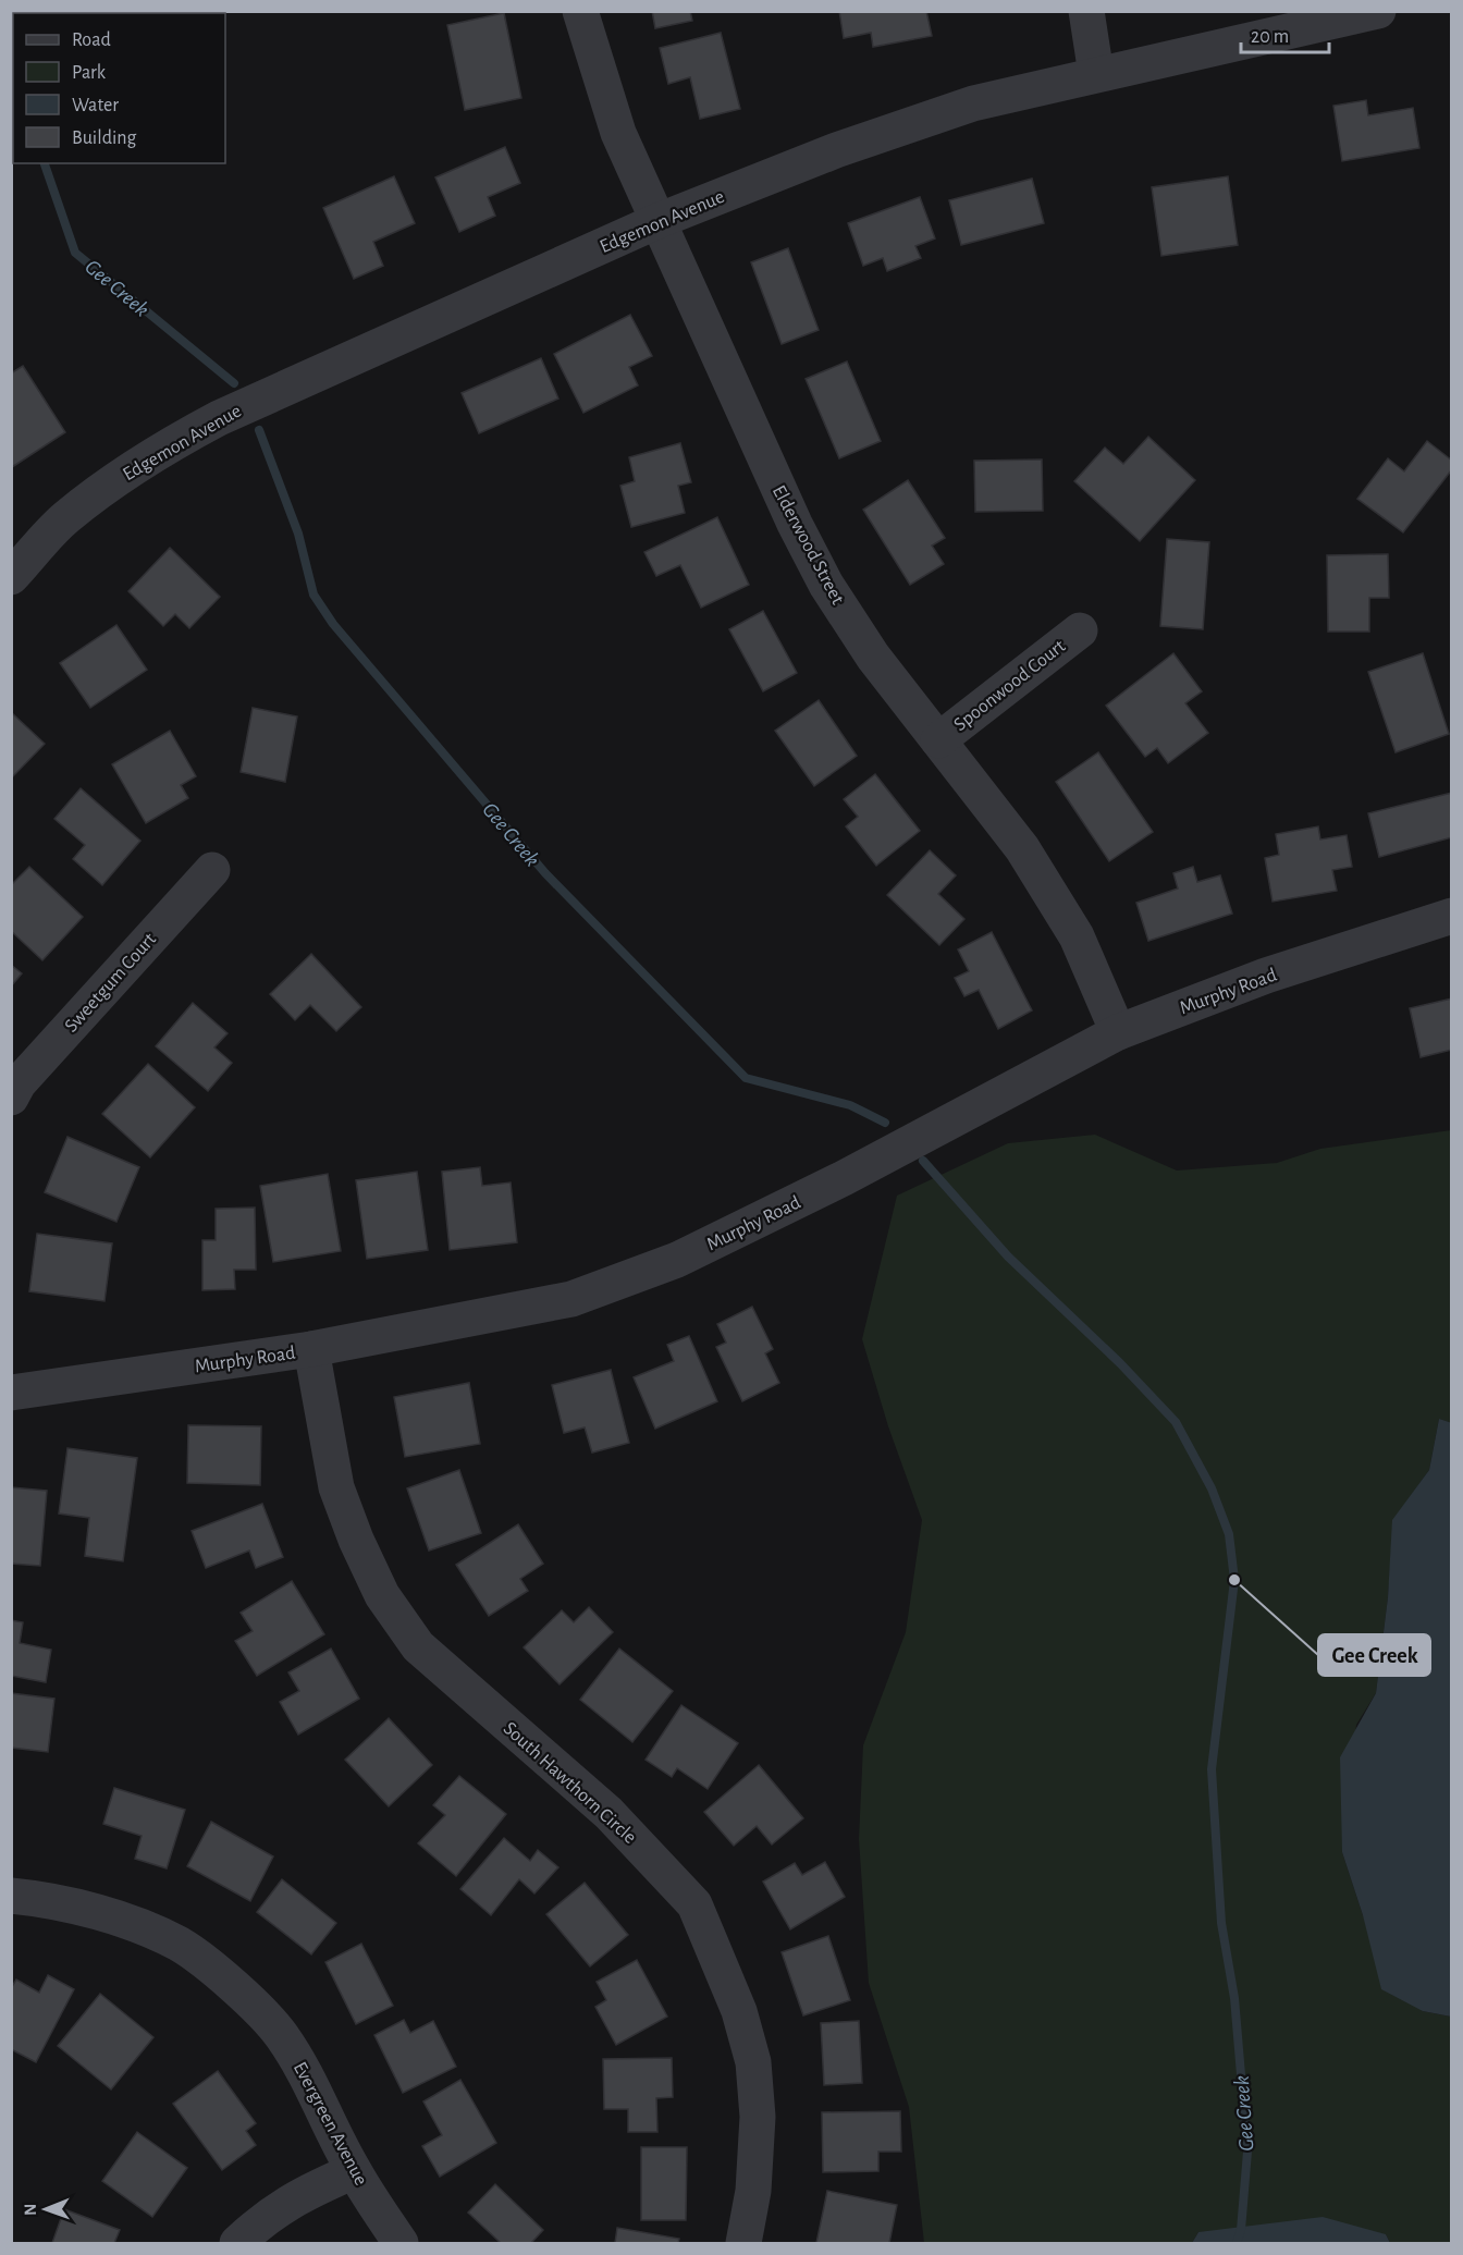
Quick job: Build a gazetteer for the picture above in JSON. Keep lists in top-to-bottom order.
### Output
{
  "streets": {
    "street": [
      "Edgemon Avenue",
      "Elderwood Street",
      "Spoonwood Court",
      "Sweetgum Court",
      "Murphy Road",
      "South Hawthorn Circle",
      "Evergreen Avenue"
    ]
  },
  "crossings": [
    ["Edgemon Avenue", "Elderwood Street"],
    ["Elderwood Street", "Spoonwood Court"],
    ["Elderwood Street", "Murphy Road"],
    ["Murphy Road", "South Hawthorn Circle"]
  ],
  "water": ["Gee Creek"],
  "places": ["Gee Creek"],
  "legend": [
    "Road",
    "Park",
    "Water",
    "Building"
  ],
  "scale_bar": "20 m",
  "north": "left"
}
